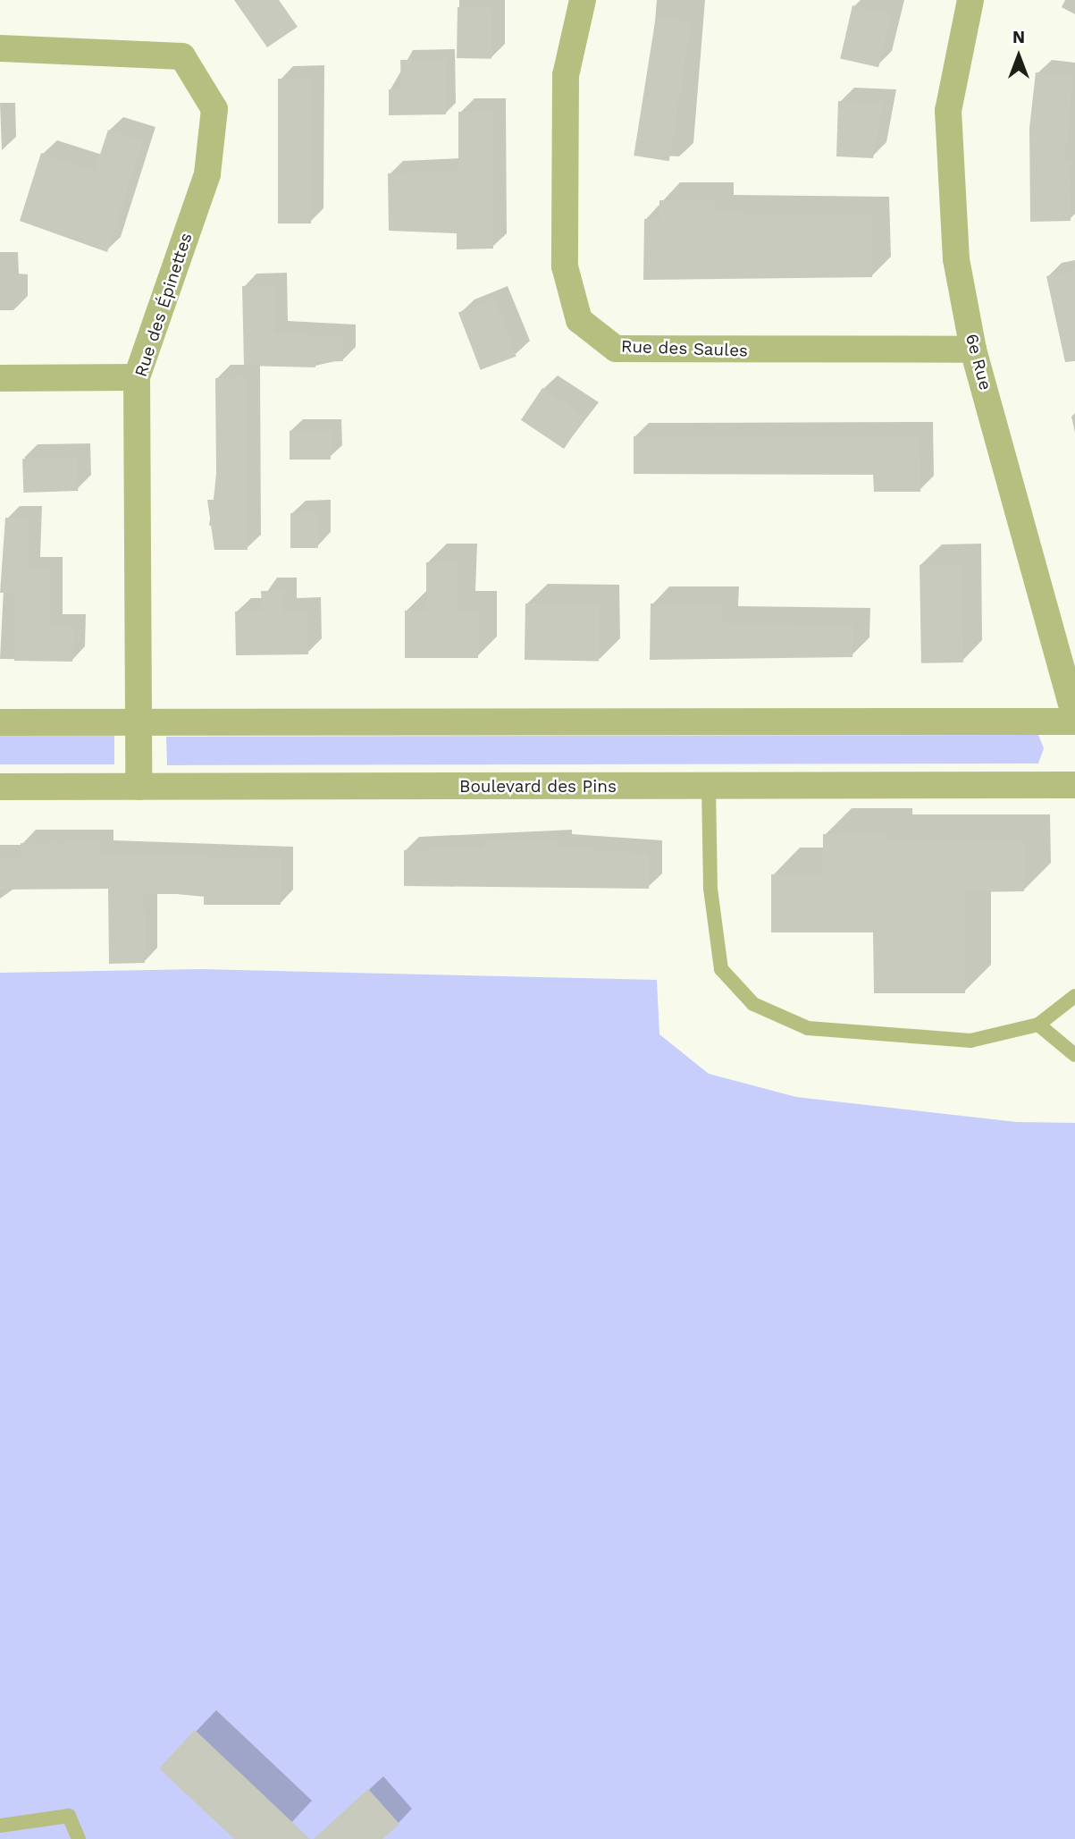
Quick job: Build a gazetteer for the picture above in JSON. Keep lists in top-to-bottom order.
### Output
{
  "streets": {
    "street": [
      "Rue des Épinettes",
      "Rue des Saules",
      "6e Rue",
      "Boulevard des Pins"
    ]
  },
  "crossings": [
    ["Rue des Épinettes", "Boulevard des Pins"],
    ["Rue des Saules", "6e Rue"]
  ],
  "north": "top"
}
